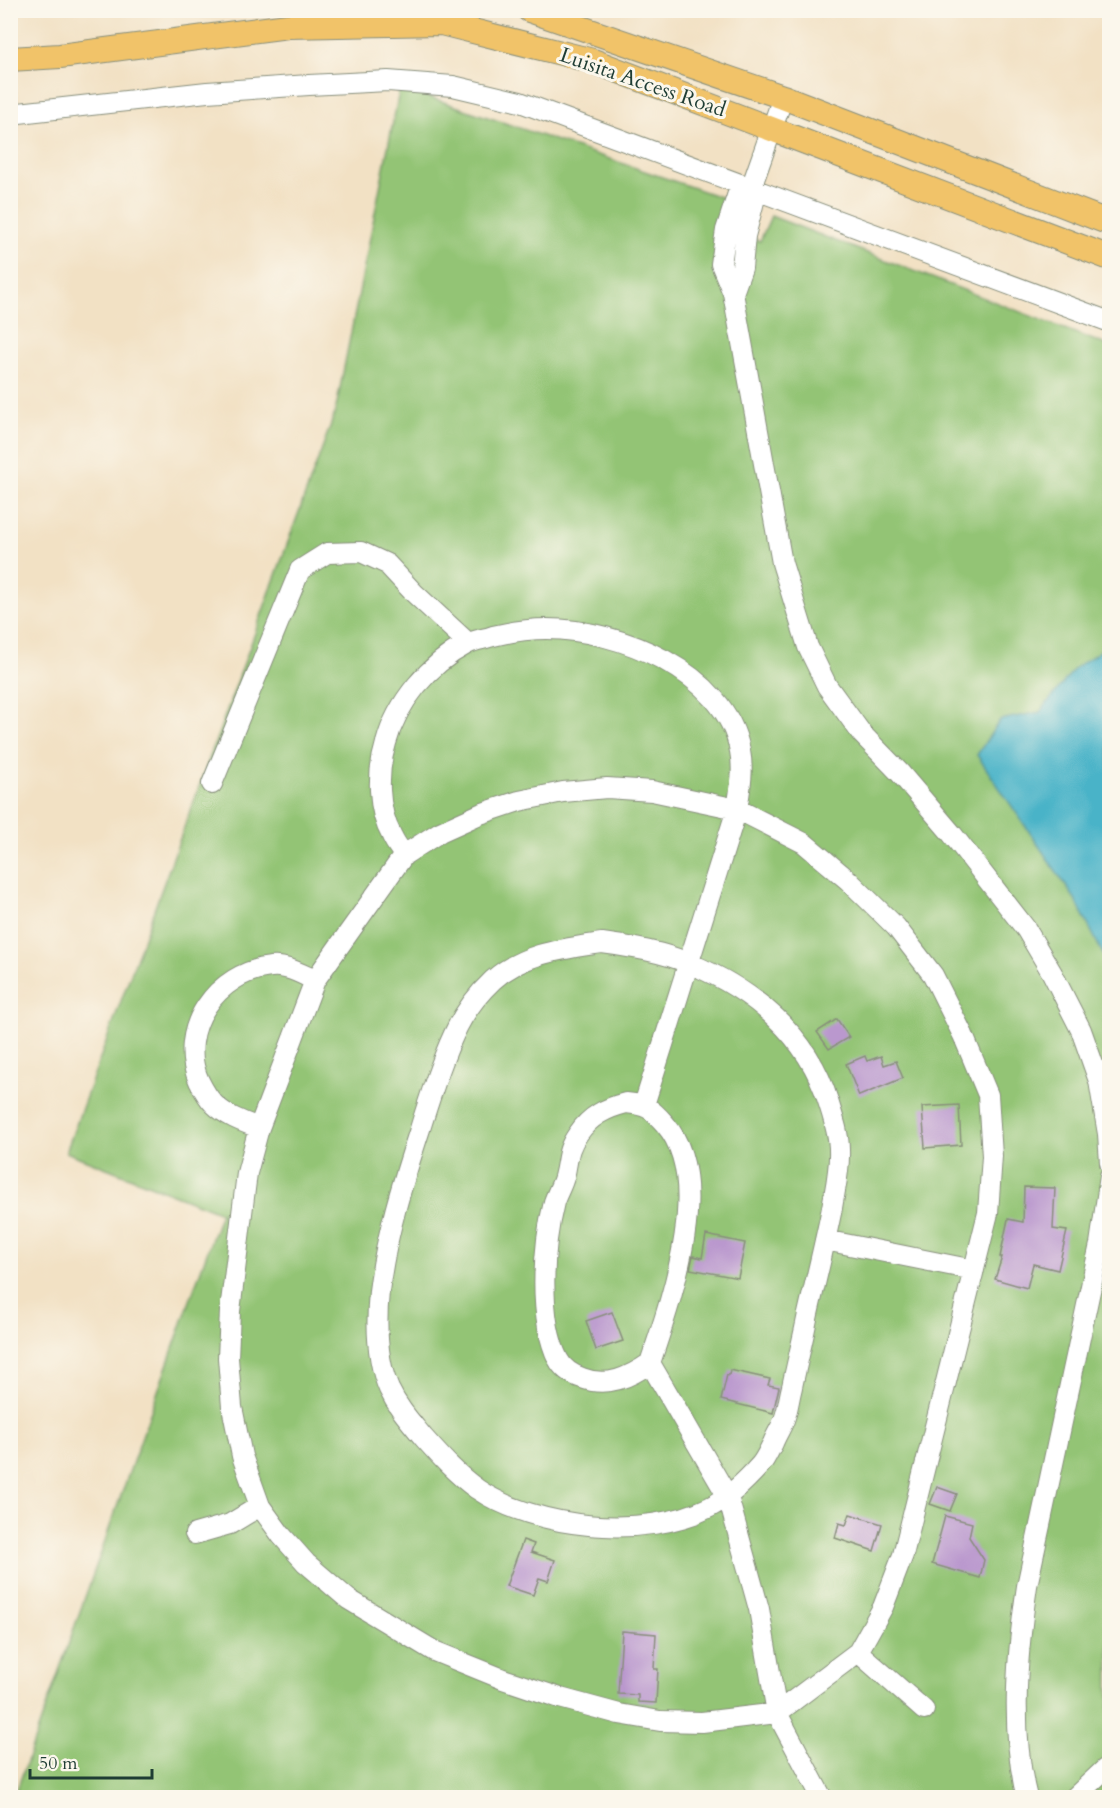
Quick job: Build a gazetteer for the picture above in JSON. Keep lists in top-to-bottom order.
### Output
{
  "streets": {
    "main road": ["Luisita Access Road"]
  },
  "scale_bar": "50 m"
}
